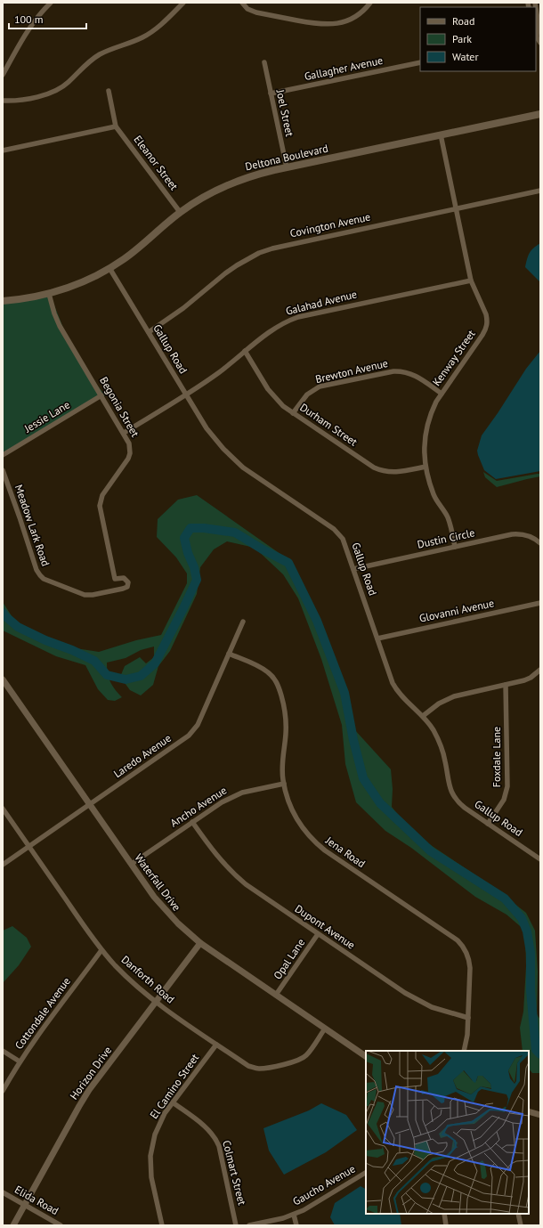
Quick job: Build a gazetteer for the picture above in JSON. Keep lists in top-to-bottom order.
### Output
{
  "streets": {
    "main road": ["Deltona Boulevard"],
    "street": [
      "Gallagher Avenue",
      "Joel Street",
      "Eleanor Street",
      "Covington Avenue",
      "Galahad Avenue",
      "Gallup Road",
      "Kenway Street",
      "Brewton Avenue",
      "Begonia Street",
      "Jessie Lane",
      "Durham Street",
      "Meadow Lark Road",
      "Dustin Circle",
      "Glovanni Avenue",
      "Laredo Avenue",
      "Foxdale Lane",
      "Ancho Avenue",
      "Jena Road",
      "Waterfall Drive",
      "Dupont Avenue",
      "Opal Lane",
      "Danforth Road",
      "Cottondale Avenue",
      "Horizon Drive",
      "El Camino Street",
      "Colmart Street",
      "Gaucho Avenue",
      "Elida Road"
    ]
  },
  "crossings": [
    ["Gallagher Avenue", "Joel Street"],
    ["Joel Street", "Deltona Boulevard"],
    ["Deltona Boulevard", "Eleanor Street"],
    ["Deltona Boulevard", "Gallup Road"],
    ["Deltona Boulevard", "Kenway Street"],
    ["Deltona Boulevard", "Begonia Street"],
    ["Covington Avenue", "Gallup Road"],
    ["Covington Avenue", "Kenway Street"],
    ["Galahad Avenue", "Gallup Road"],
    ["Galahad Avenue", "Kenway Street"],
    ["Galahad Avenue", "Begonia Street"],
    ["Galahad Avenue", "Durham Street"],
    ["Gallup Road", "Dustin Circle"],
    ["Gallup Road", "Glovanni Avenue"],
    ["Gallup Road", "Foxdale Lane"],
    ["Kenway Street", "Brewton Avenue"],
    ["Kenway Street", "Durham Street"],
    ["Kenway Street", "Dustin Circle"],
    ["Brewton Avenue", "Durham Street"],
    ["Begonia Street", "Jessie Lane"],
    ["Begonia Street", "Meadow Lark Road"],
    ["Laredo Avenue", "Jena Road"],
    ["Laredo Avenue", "Waterfall Drive"],
    ["Laredo Avenue", "Danforth Road"],
    ["Ancho Avenue", "Jena Road"],
    ["Ancho Avenue", "Waterfall Drive"],
    ["Ancho Avenue", "Dupont Avenue"],
    ["Jena Road", "Dupont Avenue"],
    ["Waterfall Drive", "Opal Lane"],
    ["Waterfall Drive", "Danforth Road"],
    ["Waterfall Drive", "Horizon Drive"],
    ["Dupont Avenue", "Opal Lane"],
    ["Danforth Road", "Cottondale Avenue"],
    ["Danforth Road", "Horizon Drive"],
    ["Danforth Road", "El Camino Street"],
    ["Horizon Drive", "Elida Road"],
    ["El Camino Street", "Colmart Street"]
  ],
  "legend": ["Road", "Park", "Water"],
  "scale_bar": "100 m"
}
